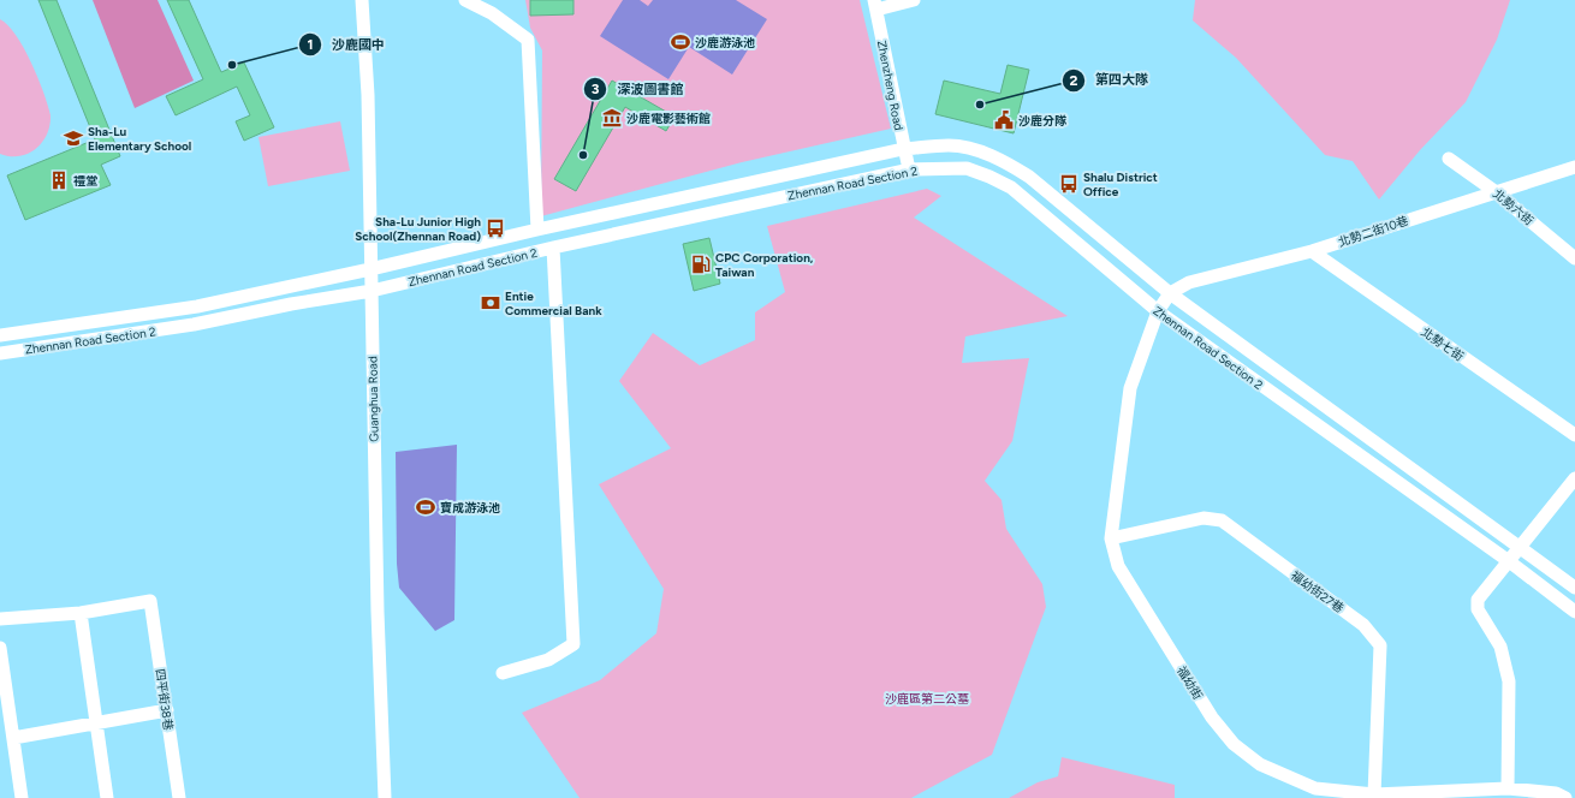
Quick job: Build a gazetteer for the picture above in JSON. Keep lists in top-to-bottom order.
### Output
{
  "streets": {
    "street": [
      "Zhenzheng Road",
      "Zhennan Road Section 2",
      "北勢六街",
      "北勢二街10巷",
      "北勢七街",
      "Guanghua Road",
      "福幼街27巷",
      "福幼街",
      "四平街38巷"
    ]
  },
  "crossings": [
    ["Zhenzheng Road", "Zhennan Road Section 2"],
    ["Zhennan Road Section 2", "北勢二街10巷"],
    ["Zhennan Road Section 2", "Guanghua Road"],
    ["Zhennan Road Section 2", "福幼街"],
    ["北勢六街", "北勢二街10巷"],
    ["北勢二街10巷", "北勢七街"],
    ["北勢二街10巷", "福幼街"],
    ["福幼街27巷", "福幼街"]
  ],
  "parks": ["沙鹿區第二公墓"],
  "places": {
    "sports": ["沙鹿游泳池", "寶成游泳池"],
    "other": ["沙鹿國中", "第四大隊", "深波圖書館"],
    "museum": ["沙鹿電影藝術館"],
    "public building": ["沙鹿分隊"],
    "school or university": ["Sha-Lu Elementary School"],
    "building": ["禮堂"],
    "bus stop": ["Shalu District Office", "Sha-Lu Junior High School(Zhennan Road)"],
    "fuel station": ["CPC Corporation, Taiwan"],
    "bank": ["Entie Commercial Bank"]
  }
}
